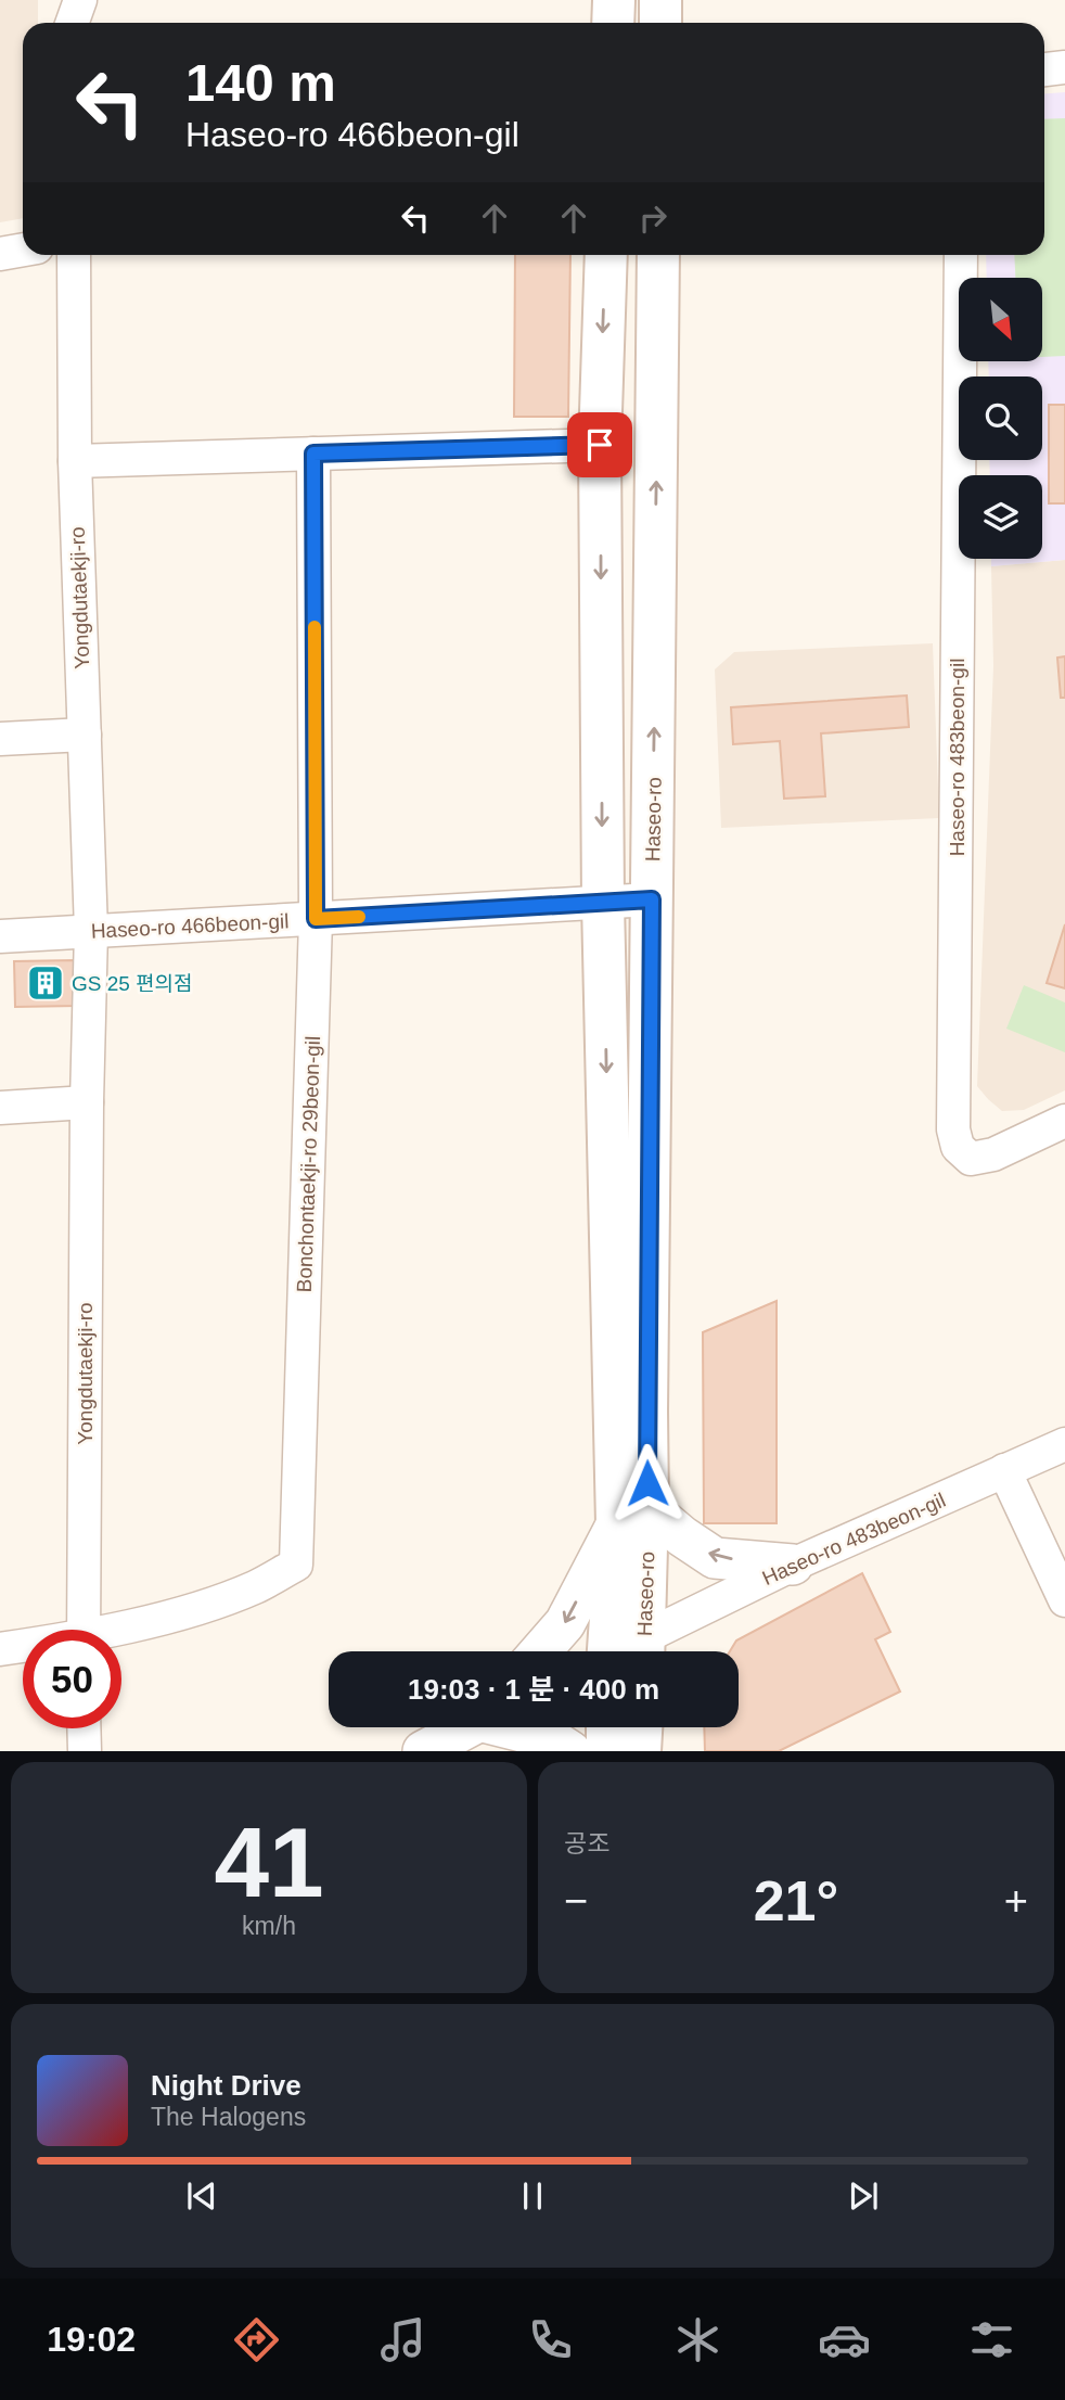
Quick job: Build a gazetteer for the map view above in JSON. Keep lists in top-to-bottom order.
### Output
{
  "streets": {
    "main road": ["Haseo-ro"],
    "street": [
      "Yongdutaekji-ro",
      "Haseo-ro 483beon-gil",
      "Haseo-ro 466beon-gil",
      "Bonchontaekji-ro 29beon-gil"
    ]
  },
  "crossings": [
    ["Yongdutaekji-ro", "Haseo-ro 466beon-gil"],
    ["Haseo-ro", "Haseo-ro 466beon-gil"],
    ["Haseo-ro 466beon-gil", "Bonchontaekji-ro 29beon-gil"]
  ],
  "places": {
    "building": ["GS 25 편의점"]
  },
  "north": "bottom right",
  "page": {
    "turn": ["140 m", "Haseo-ro 466beon-gil"],
    "limit": "50",
    "trip": "19:03 · 1 분 · 400 m",
    "tile": [
      ["41", "km/h"],
      "공조"
    ],
    "heat": ["−", "21°", "+"],
    "song": ["Night Drive", "The Halogens"],
    "tabs": "19:02"
  }
}
